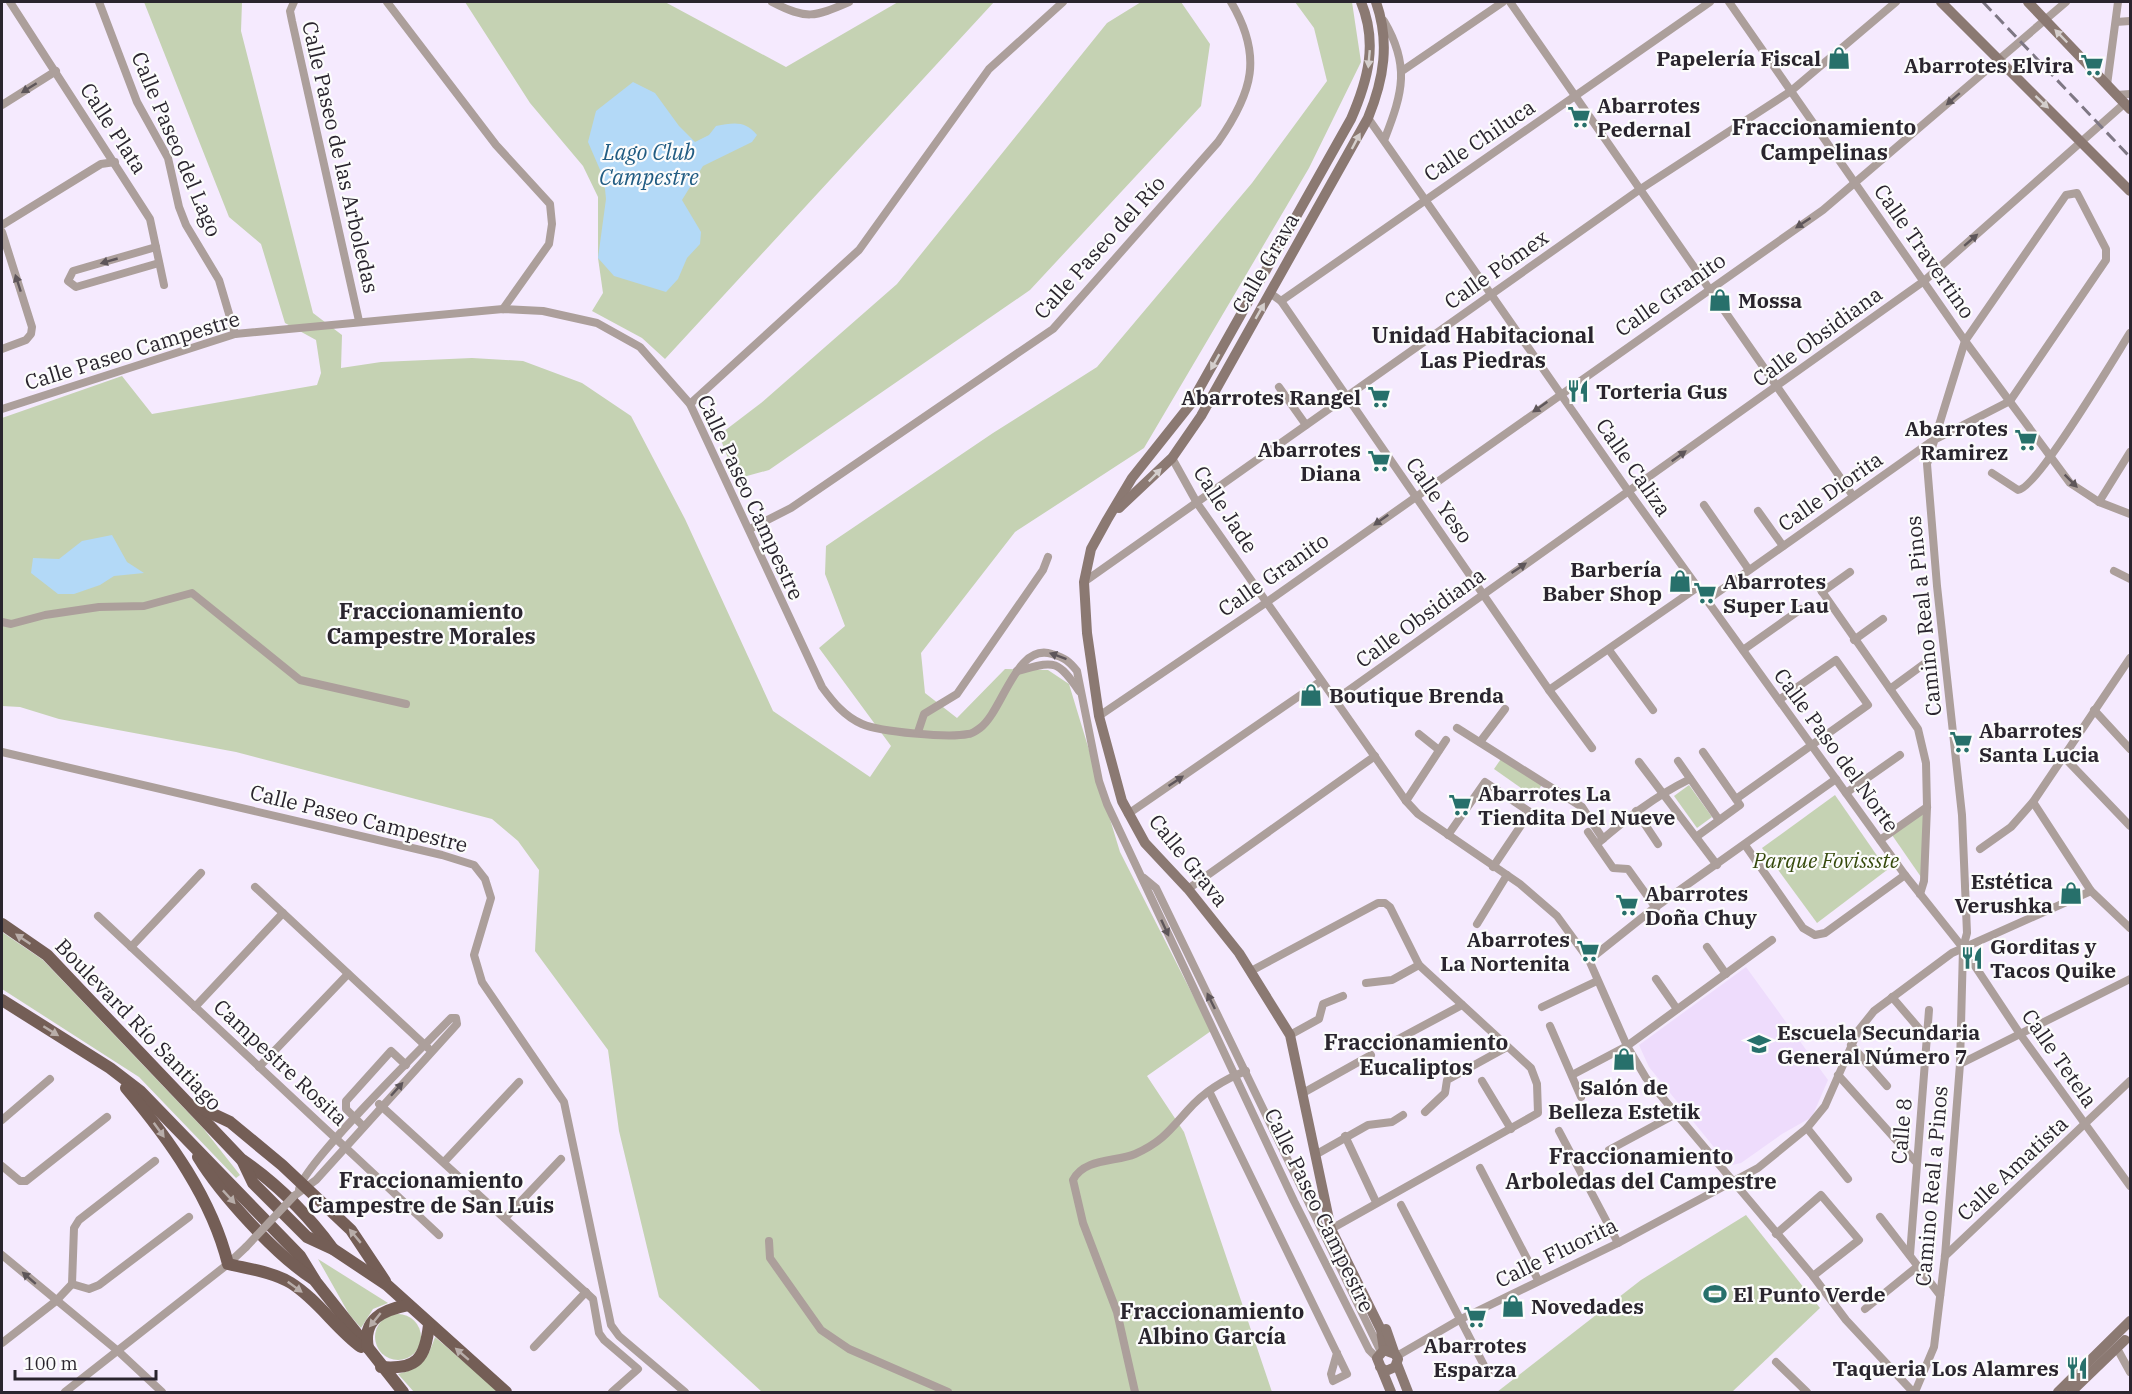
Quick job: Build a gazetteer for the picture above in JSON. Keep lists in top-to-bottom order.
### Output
{
  "streets": {
    "main road": ["Calle Grava", "Boulevard Río Santiago"],
    "street": [
      "Calle Plata",
      "Calle Chiluca",
      "Calle Paseo del Lago",
      "Calle Paseo de las Arboledas",
      "Calle Paseo del Río",
      "Calle Travertino",
      "Calle Pómex",
      "Calle Granito",
      "Calle Obsidiana",
      "Calle Paseo Campestre",
      "Calle Caliza",
      "Calle Diorita",
      "Calle Yeso",
      "Calle Jade",
      "Camino Real a Pinos",
      "Calle Paso del Norte",
      "Calle Tetela",
      "Campestre Rosita",
      "Calle 8",
      "Calle Amatista",
      "Calle Fluorita"
    ]
  },
  "crossings": [
    ["Calle Chiluca", "Calle Caliza"],
    ["Calle Chiluca", "Calle Yeso"],
    ["Calle Paseo del Lago", "Calle Paseo Campestre"],
    ["Calle Paseo de las Arboledas", "Calle Paseo Campestre"],
    ["Calle Paseo del Río", "Calle Paseo Campestre"],
    ["Calle Travertino", "Calle Pómex"],
    ["Calle Travertino", "Calle Granito"],
    ["Calle Travertino", "Calle Obsidiana"],
    ["Calle Travertino", "Calle Diorita"],
    ["Calle Travertino", "Camino Real a Pinos"],
    ["Calle Grava", "Calle Pómex"],
    ["Calle Grava", "Calle Granito"],
    ["Calle Grava", "Calle Paseo Campestre"],
    ["Calle Grava", "Calle Caliza"],
    ["Calle Grava", "Calle Jade"],
    ["Calle Grava", "Calle Fluorita"],
    ["Calle Pómex", "Calle Caliza"],
    ["Calle Pómex", "Calle Yeso"],
    ["Calle Pómex", "Calle Jade"],
    ["Calle Granito", "Calle Caliza"],
    ["Calle Granito", "Calle Yeso"],
    ["Calle Granito", "Calle Jade"],
    ["Calle Obsidiana", "Calle Caliza"],
    ["Calle Obsidiana", "Calle Yeso"],
    ["Calle Obsidiana", "Calle Jade"],
    ["Calle Paseo Campestre", "Calle Fluorita"],
    ["Calle Caliza", "Calle Diorita"],
    ["Calle Caliza", "Calle Paso del Norte"],
    ["Calle Diorita", "Camino Real a Pinos"],
    ["Calle Diorita", "Calle Paso del Norte"],
    ["Calle Jade", "Camino Real a Pinos"],
    ["Calle Jade", "Calle Fluorita"],
    ["Camino Real a Pinos", "Calle Paso del Norte"],
    ["Camino Real a Pinos", "Calle Tetela"],
    ["Camino Real a Pinos", "Calle Amatista"],
    ["Camino Real a Pinos", "Calle Fluorita"],
    ["Calle Paso del Norte", "Calle Tetela"],
    ["Calle Paso del Norte", "Calle Fluorita"],
    ["Calle Tetela", "Calle Amatista"],
    ["Calle Tetela", "Calle Fluorita"]
  ],
  "one_way": ["Calle Granito", "Calle Obsidiana"],
  "districts": [
    "Fraccionamiento Campelinas",
    "Unidad Habitacional Las Piedras",
    "Fraccionamiento Campestre Morales",
    "Fraccionamiento Eucaliptos",
    "Fraccionamiento Arboledas del Campestre",
    "Fraccionamiento Campestre de San Luis",
    "Fraccionamiento Albino García"
  ],
  "water": ["Lago Club Campestre"],
  "parks": ["Parque Fovissste"],
  "places": {
    "shop": [
      "Papelería Fiscal",
      "Mossa",
      "Barbería Baber Shop",
      "Boutique Brenda",
      "Estética Verushka",
      "Salón de Belleza Estetik",
      "Novedades"
    ],
    "supermarket": [
      "Abarrotes Elvira",
      "Abarrotes Pedernal",
      "Abarrotes Rangel",
      "Abarrotes Ramirez",
      "Abarrotes Diana",
      "Abarrotes Super Lau",
      "Abarrotes Santa Lucia",
      "Abarrotes La Tiendita Del Nueve",
      "Abarrotes Doña Chuy",
      "Abarrotes La Nortenita",
      "Abarrotes Esparza"
    ],
    "restaurant": ["Torteria Gus", "Gorditas y Tacos Quike", "Taqueria Los Alamres"],
    "school or university": ["Escuela Secundaria General Número 7"],
    "sports": ["El Punto Verde"]
  },
  "scale_bar": "100 m"
}
